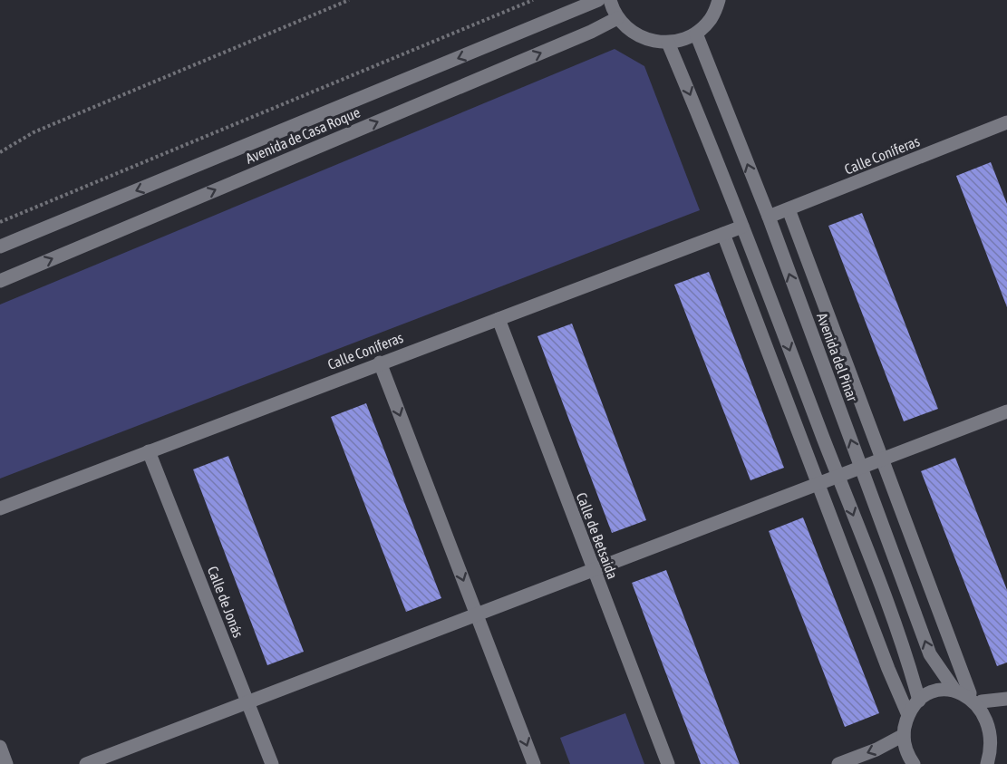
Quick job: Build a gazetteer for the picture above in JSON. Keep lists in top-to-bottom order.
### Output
{
  "streets": {
    "street": [
      "Avenida de Casa Roque",
      "Calle Coníferas",
      "Avenida del Pinar",
      "Calle de Betsaida",
      "Calle de Jonás"
    ]
  },
  "crossings": [
    ["Calle Coníferas", "Avenida del Pinar"],
    ["Calle Coníferas", "Calle de Betsaida"],
    ["Calle Coníferas", "Calle de Jonás"]
  ]
}
